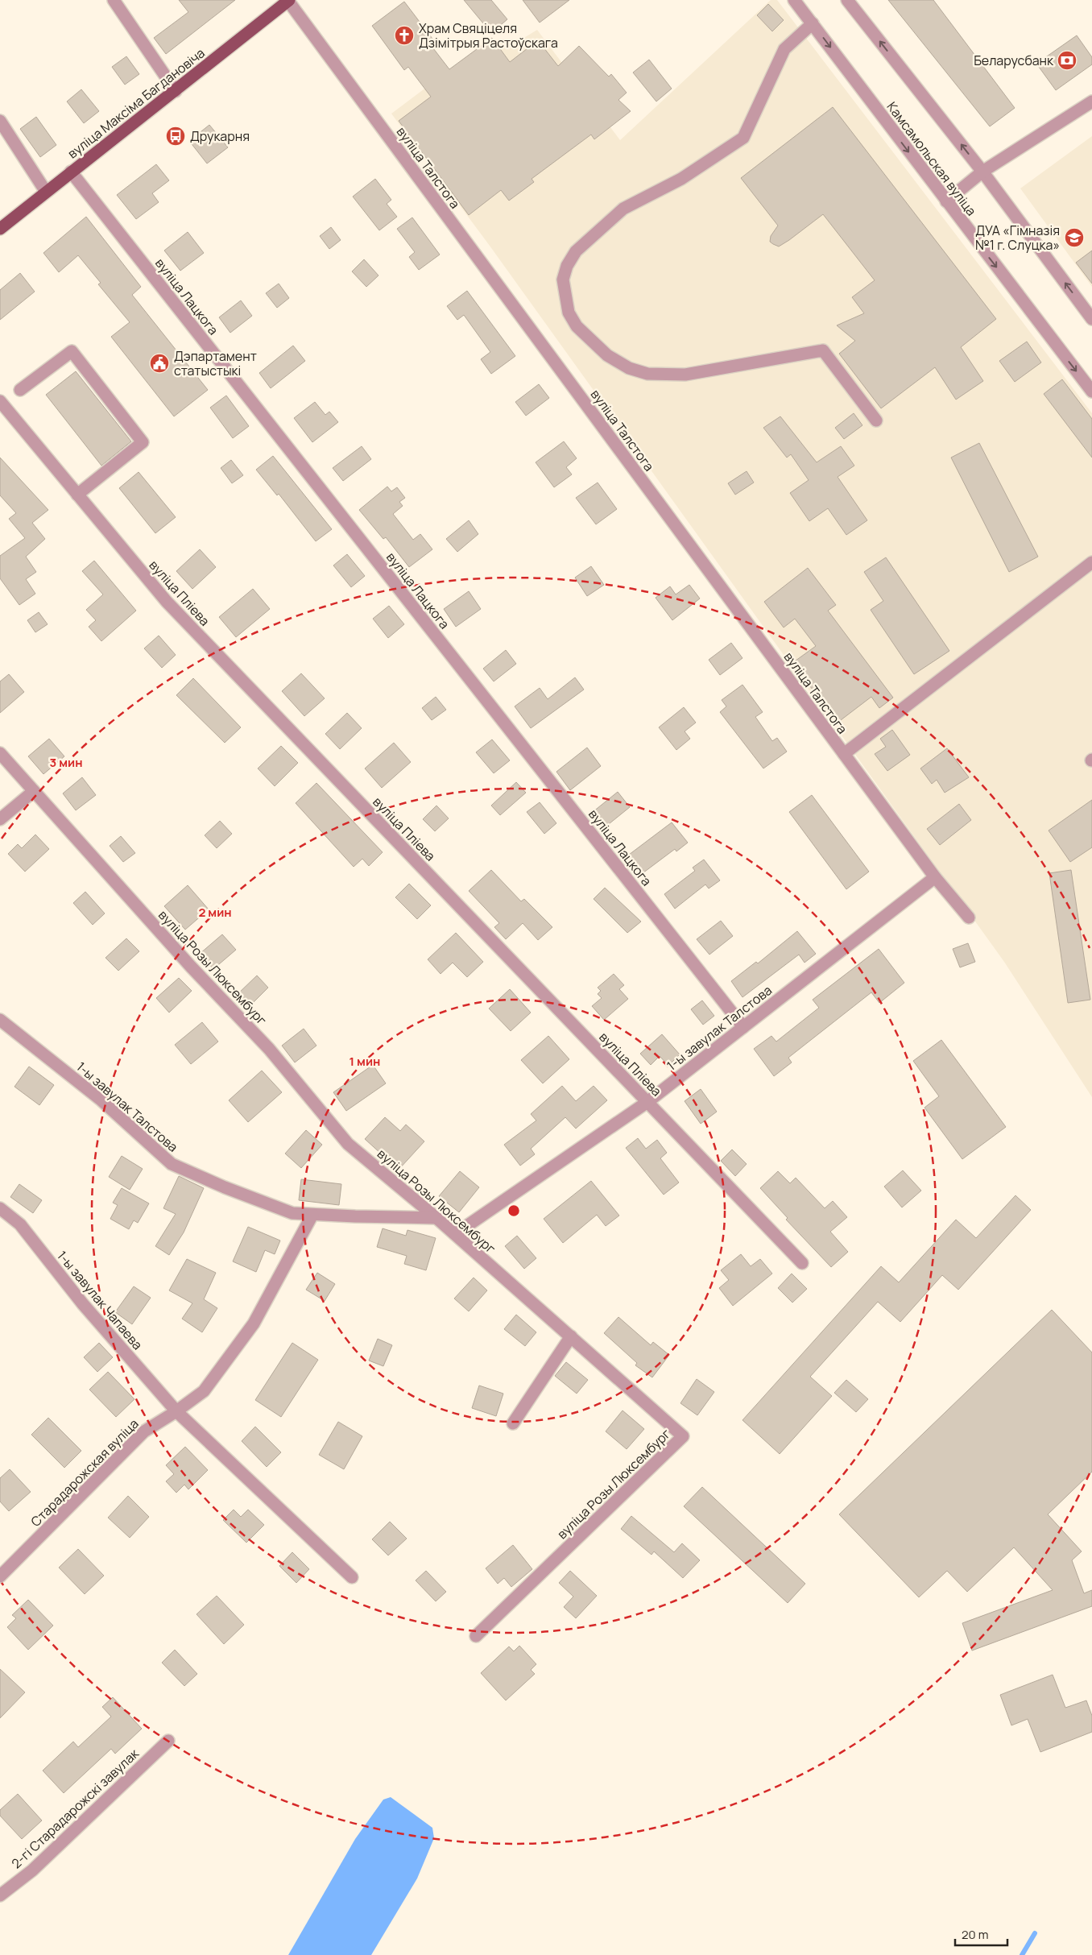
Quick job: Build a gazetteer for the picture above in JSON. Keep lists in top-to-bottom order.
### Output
{
  "streets": {
    "main road": ["вуліца Максіма Багдановіча"],
    "street": [
      "Камсамольская вуліца",
      "вуліца Талстога",
      "вуліца Лацкога",
      "вуліца Пліева",
      "вуліца Розы Люксембург",
      "1-ы завулак Талстова",
      "1-ы завулак Чапаева",
      "Старадарожская вуліца",
      "2-гі Старадарожскі завулак"
    ]
  },
  "crossings": [
    ["вуліца Максіма Багдановіча", "вуліца Талстога"],
    ["вуліца Максіма Багдановіча", "вуліца Лацкога"],
    ["вуліца Талстога", "1-ы завулак Талстова"],
    ["вуліца Лацкога", "1-ы завулак Талстова"],
    ["вуліца Пліева", "1-ы завулак Талстова"],
    ["вуліца Розы Люксембург", "1-ы завулак Талстова"],
    ["1-ы завулак Талстова", "Старадарожская вуліца"],
    ["1-ы завулак Чапаева", "Старадарожская вуліца"]
  ],
  "places": {
    "church": ["Храм Свяціцеля Дзімітрыя Растоўскага"],
    "bank": ["Беларусбанк"],
    "bus stop": ["Друкарня"],
    "school or university": ["ДУА «Гімназія №1 г. Слуцка»"],
    "public building": ["Дэпартамент статыстыкі"]
  },
  "scale_bar": "20 m",
  "rings": ["3 мин", "2 мин", "1 мин"]
}
